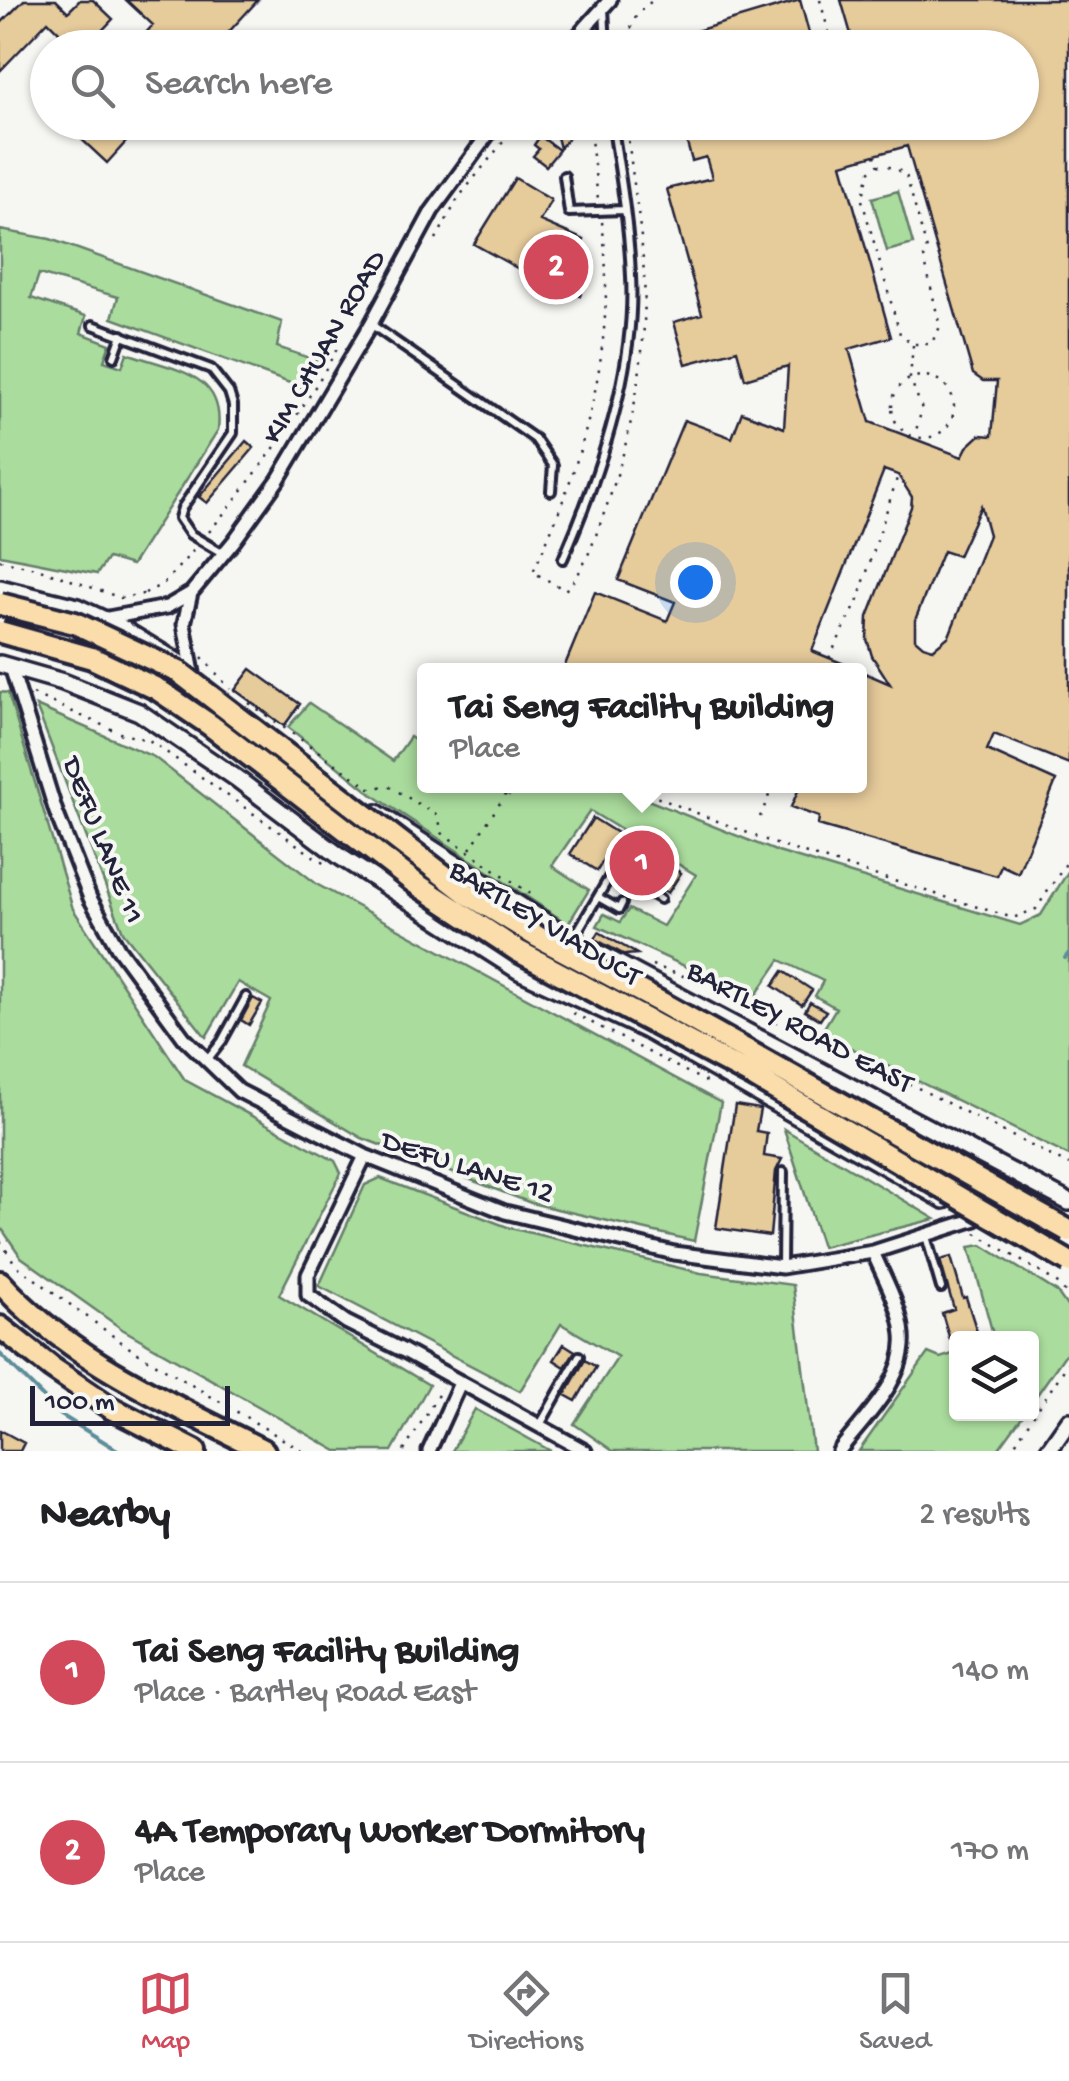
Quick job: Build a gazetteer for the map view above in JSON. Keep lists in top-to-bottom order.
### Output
{
  "streets": {
    "highway": ["BARTLEY VIADUCT"],
    "main road": ["BARTLEY ROAD EAST"],
    "street": ["KIM CHUAN ROAD", "DEFU LANE 11", "DEFU LANE 12"]
  },
  "crossings": [
    ["DEFU LANE 11", "DEFU LANE 12"]
  ],
  "scale_bar": "100 m",
  "page": {
    "search": "Search here",
    "pins": ["2", "1"],
    "popup": ["Tai Seng Facility Building", "Place"],
    "scale": "100 m",
    "heading": ["Nearby", "2 results"],
    "list": [
      {
        "mark": "1",
        "name": "Tai Seng Facility Building",
        "note": "Place · Bartley Road East",
        "value": "140 m"
      },
      {
        "mark": "2",
        "name": "4A Temporary Worker Dormitory",
        "note": "Place",
        "value": "170 m"
      }
    ],
    "nav": ["Map", "Directions", "Saved"]
  }
}
